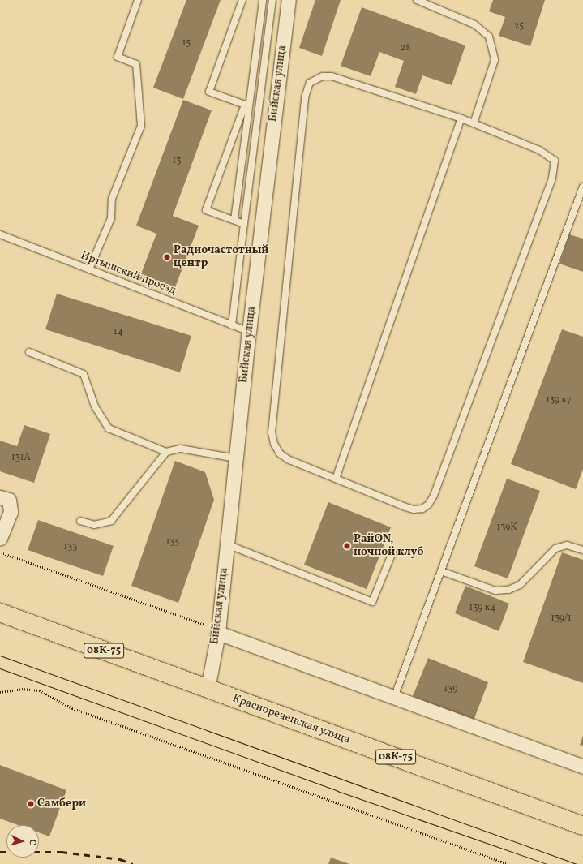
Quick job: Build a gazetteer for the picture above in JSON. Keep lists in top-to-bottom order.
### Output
{
  "streets": {
    "main road": ["08К-75", "Краснореченская улица"],
    "street": ["Бийская улица"],
    "lane": ["Иртышский проезд"]
  },
  "crossings": [
    ["Бийская улица", "Иртышский проезд"],
    ["Бийская улица", "Краснореченская улица"]
  ],
  "places": ["Радиочастотный центр", "РайON, ночной клуб", "Самбери"],
  "house_numbers": [
    "25",
    "15",
    "28",
    "13",
    "14",
    "139 к7",
    "131А",
    "139К",
    "135",
    "133",
    "139 к4",
    "139/1",
    "139"
  ],
  "north": "right"
}
